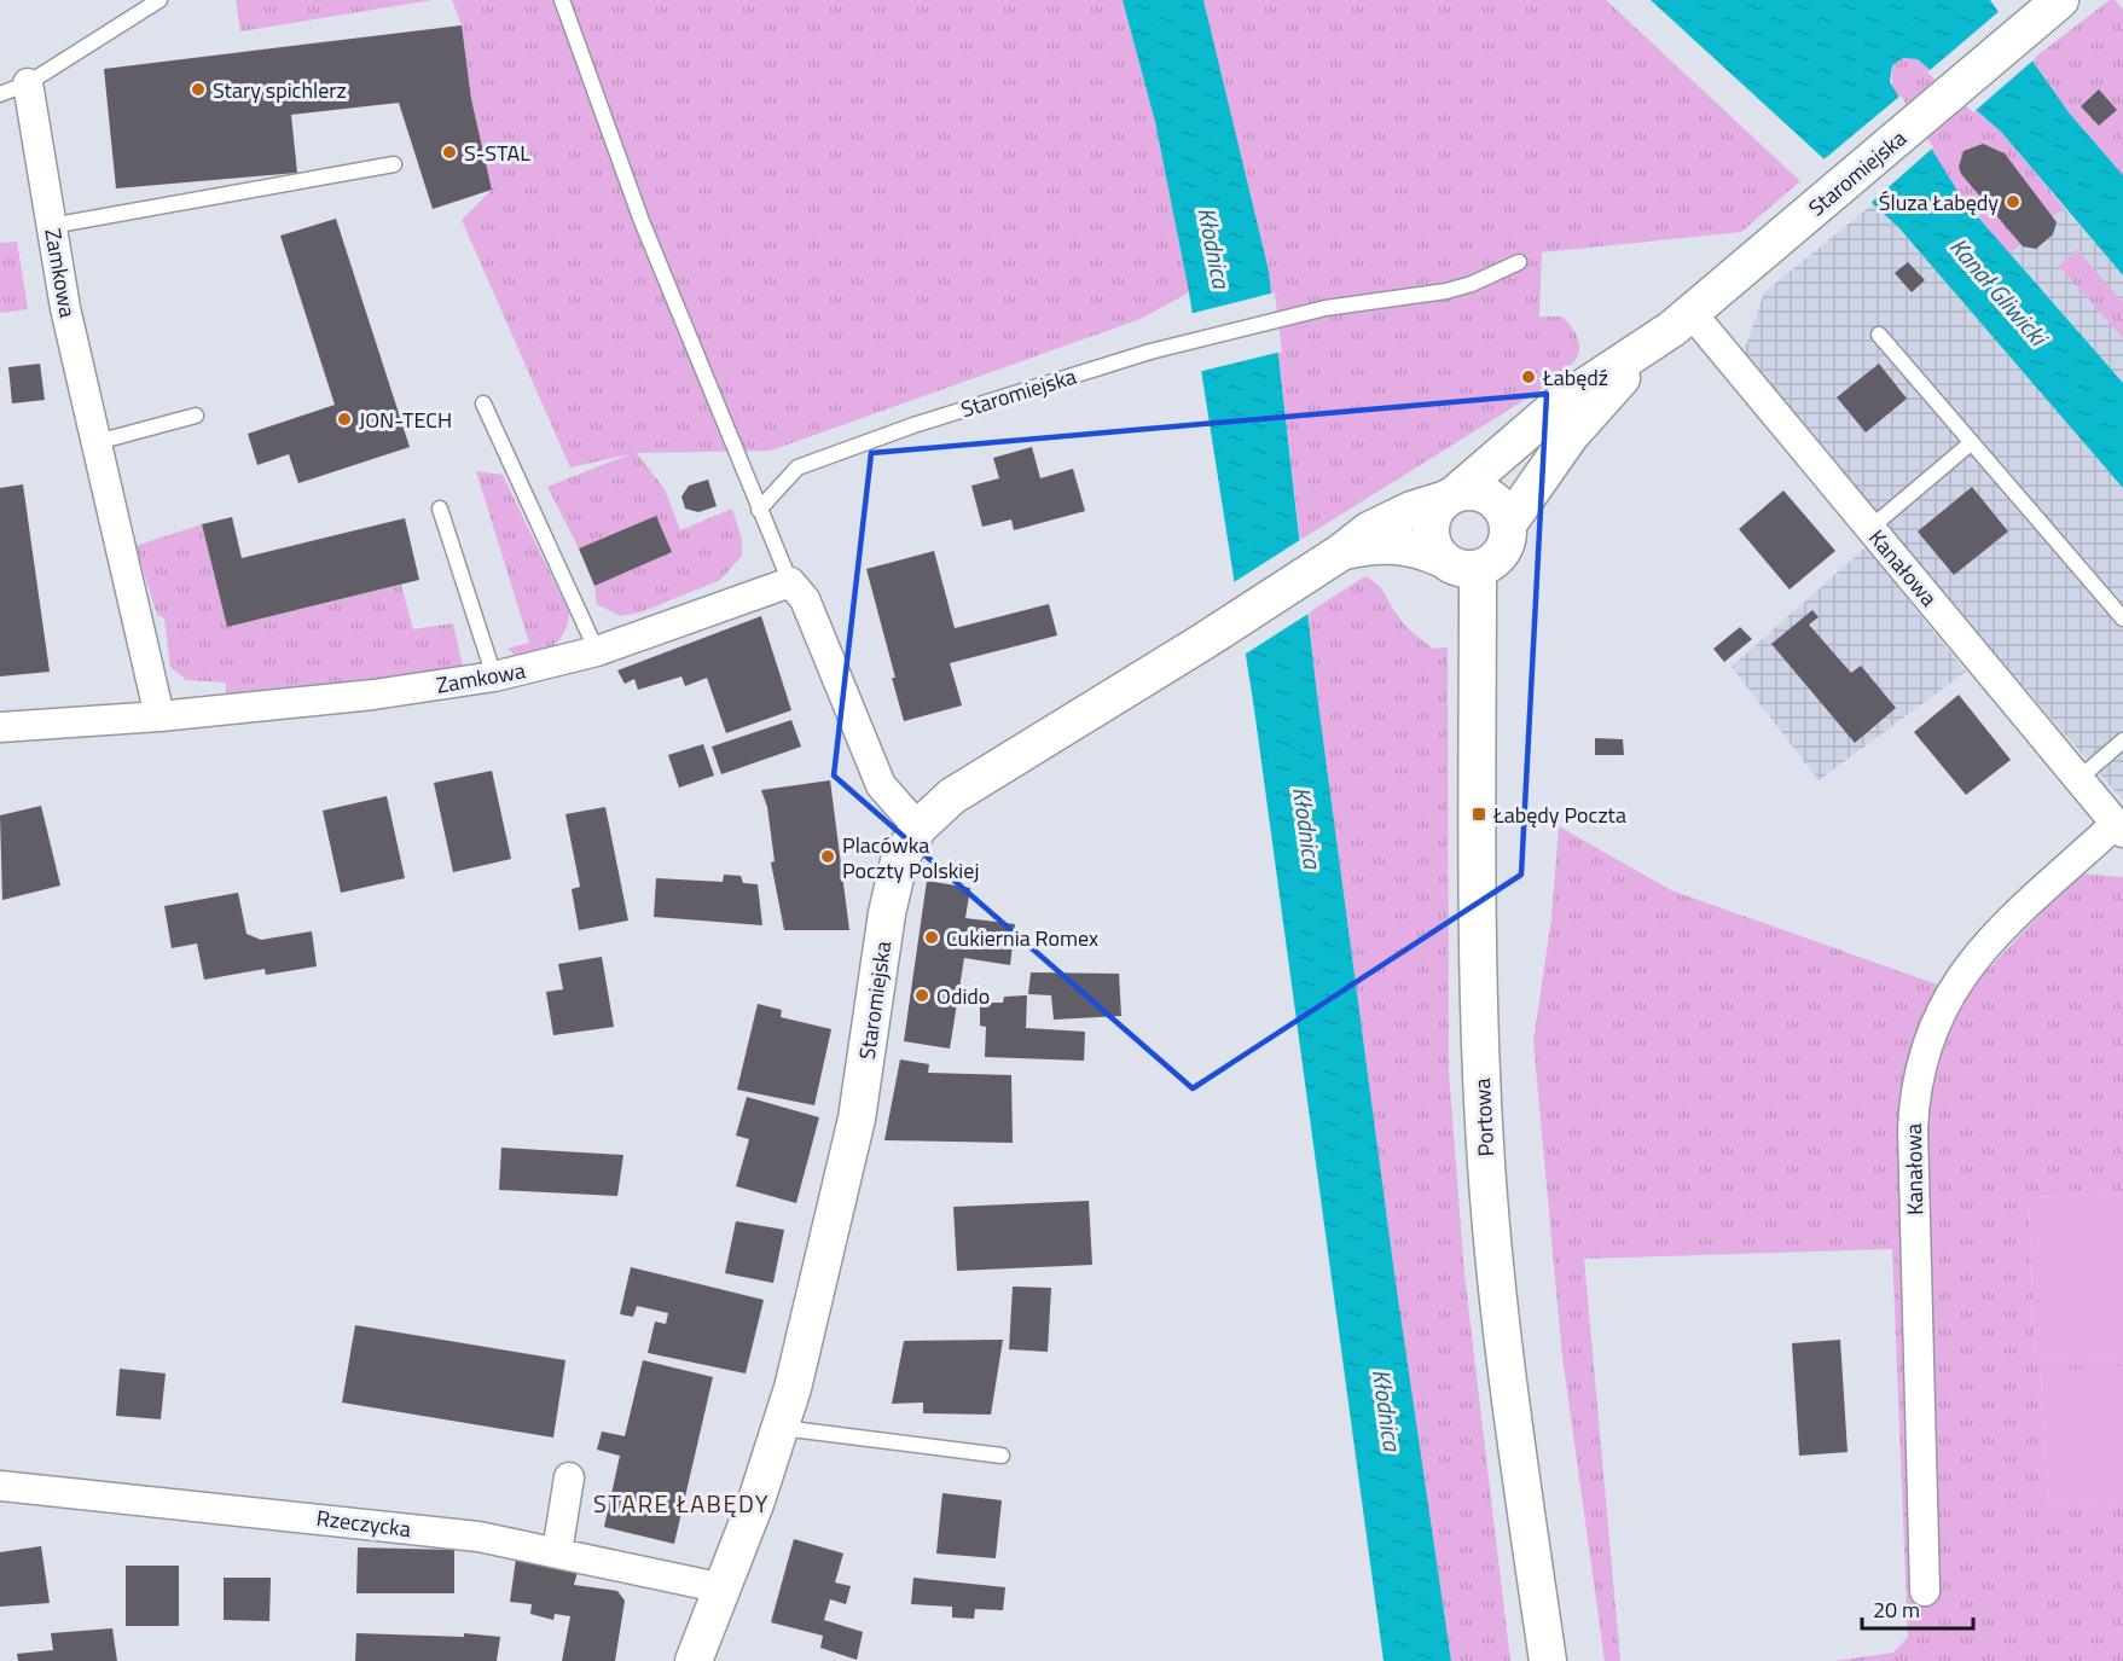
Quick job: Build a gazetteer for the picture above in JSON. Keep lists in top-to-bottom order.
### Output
{
  "streets": {
    "street": [
      "Staromiejska",
      "Zamkowa",
      "Kanałowa",
      "Portowa",
      "Rzeczycka"
    ]
  },
  "crossings": [
    ["Staromiejska", "Kanałowa"],
    ["Staromiejska", "Portowa"],
    ["Staromiejska", "Rzeczycka"]
  ],
  "districts": ["STARE ŁABĘDY"],
  "water": ["Kłodnica", "Kanał Gliwicki"],
  "places": {
    "other": [
      "Stary spichlerz",
      "S-STAL",
      "Śluza Łabędy",
      "Łabędź",
      "JON-TECH",
      "Placówka Poczty Polskiej",
      "Cukiernia Romex",
      "Odido"
    ],
    "transit": ["Łabędy Poczta"]
  },
  "scale_bar": "20 m"
}
